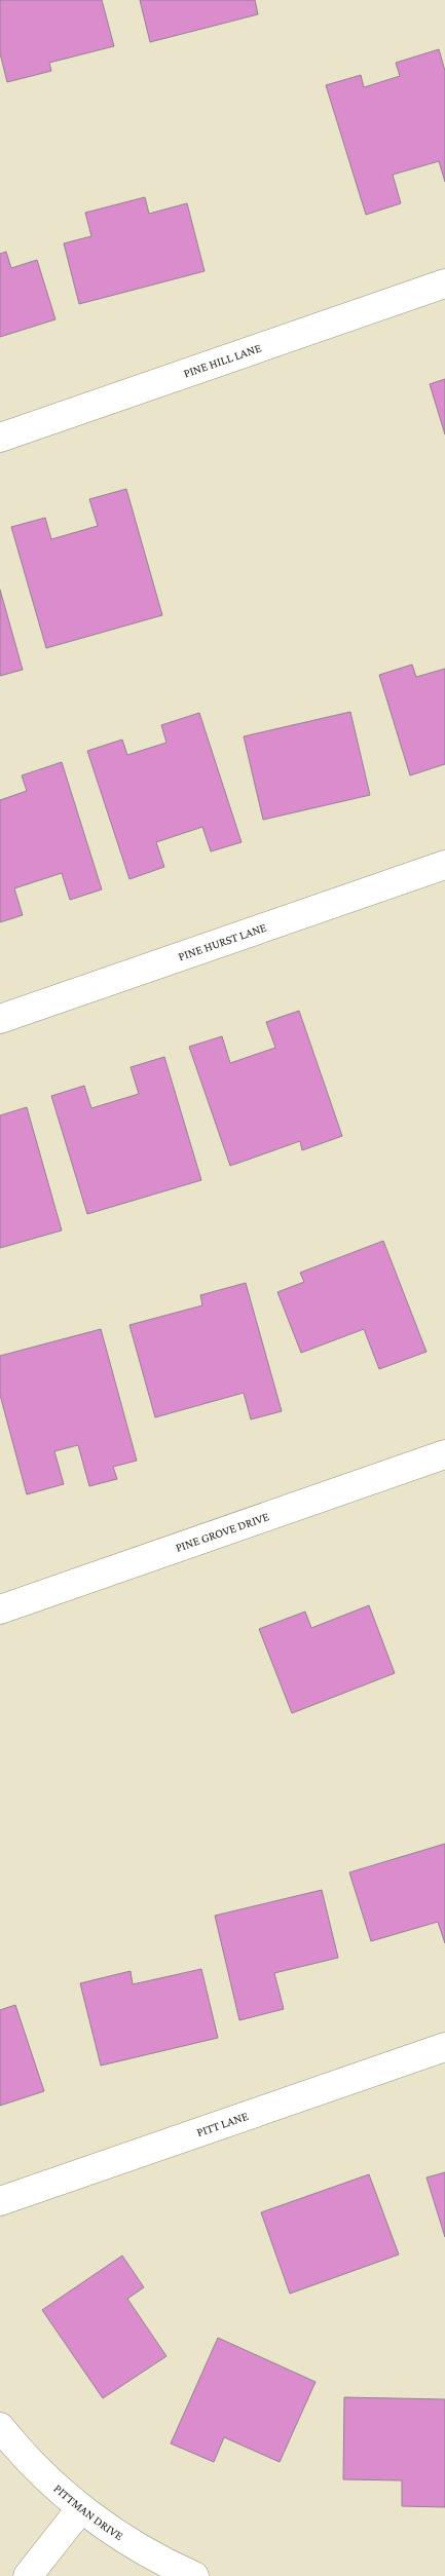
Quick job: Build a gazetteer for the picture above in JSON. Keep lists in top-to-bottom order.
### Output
{
  "streets": {
    "street": [
      "PINE HILL LANE",
      "PINE HURST LANE",
      "PINE GROVE DRIVE",
      "PITT LANE",
      "PITTMAN DRIVE"
    ]
  }
}
